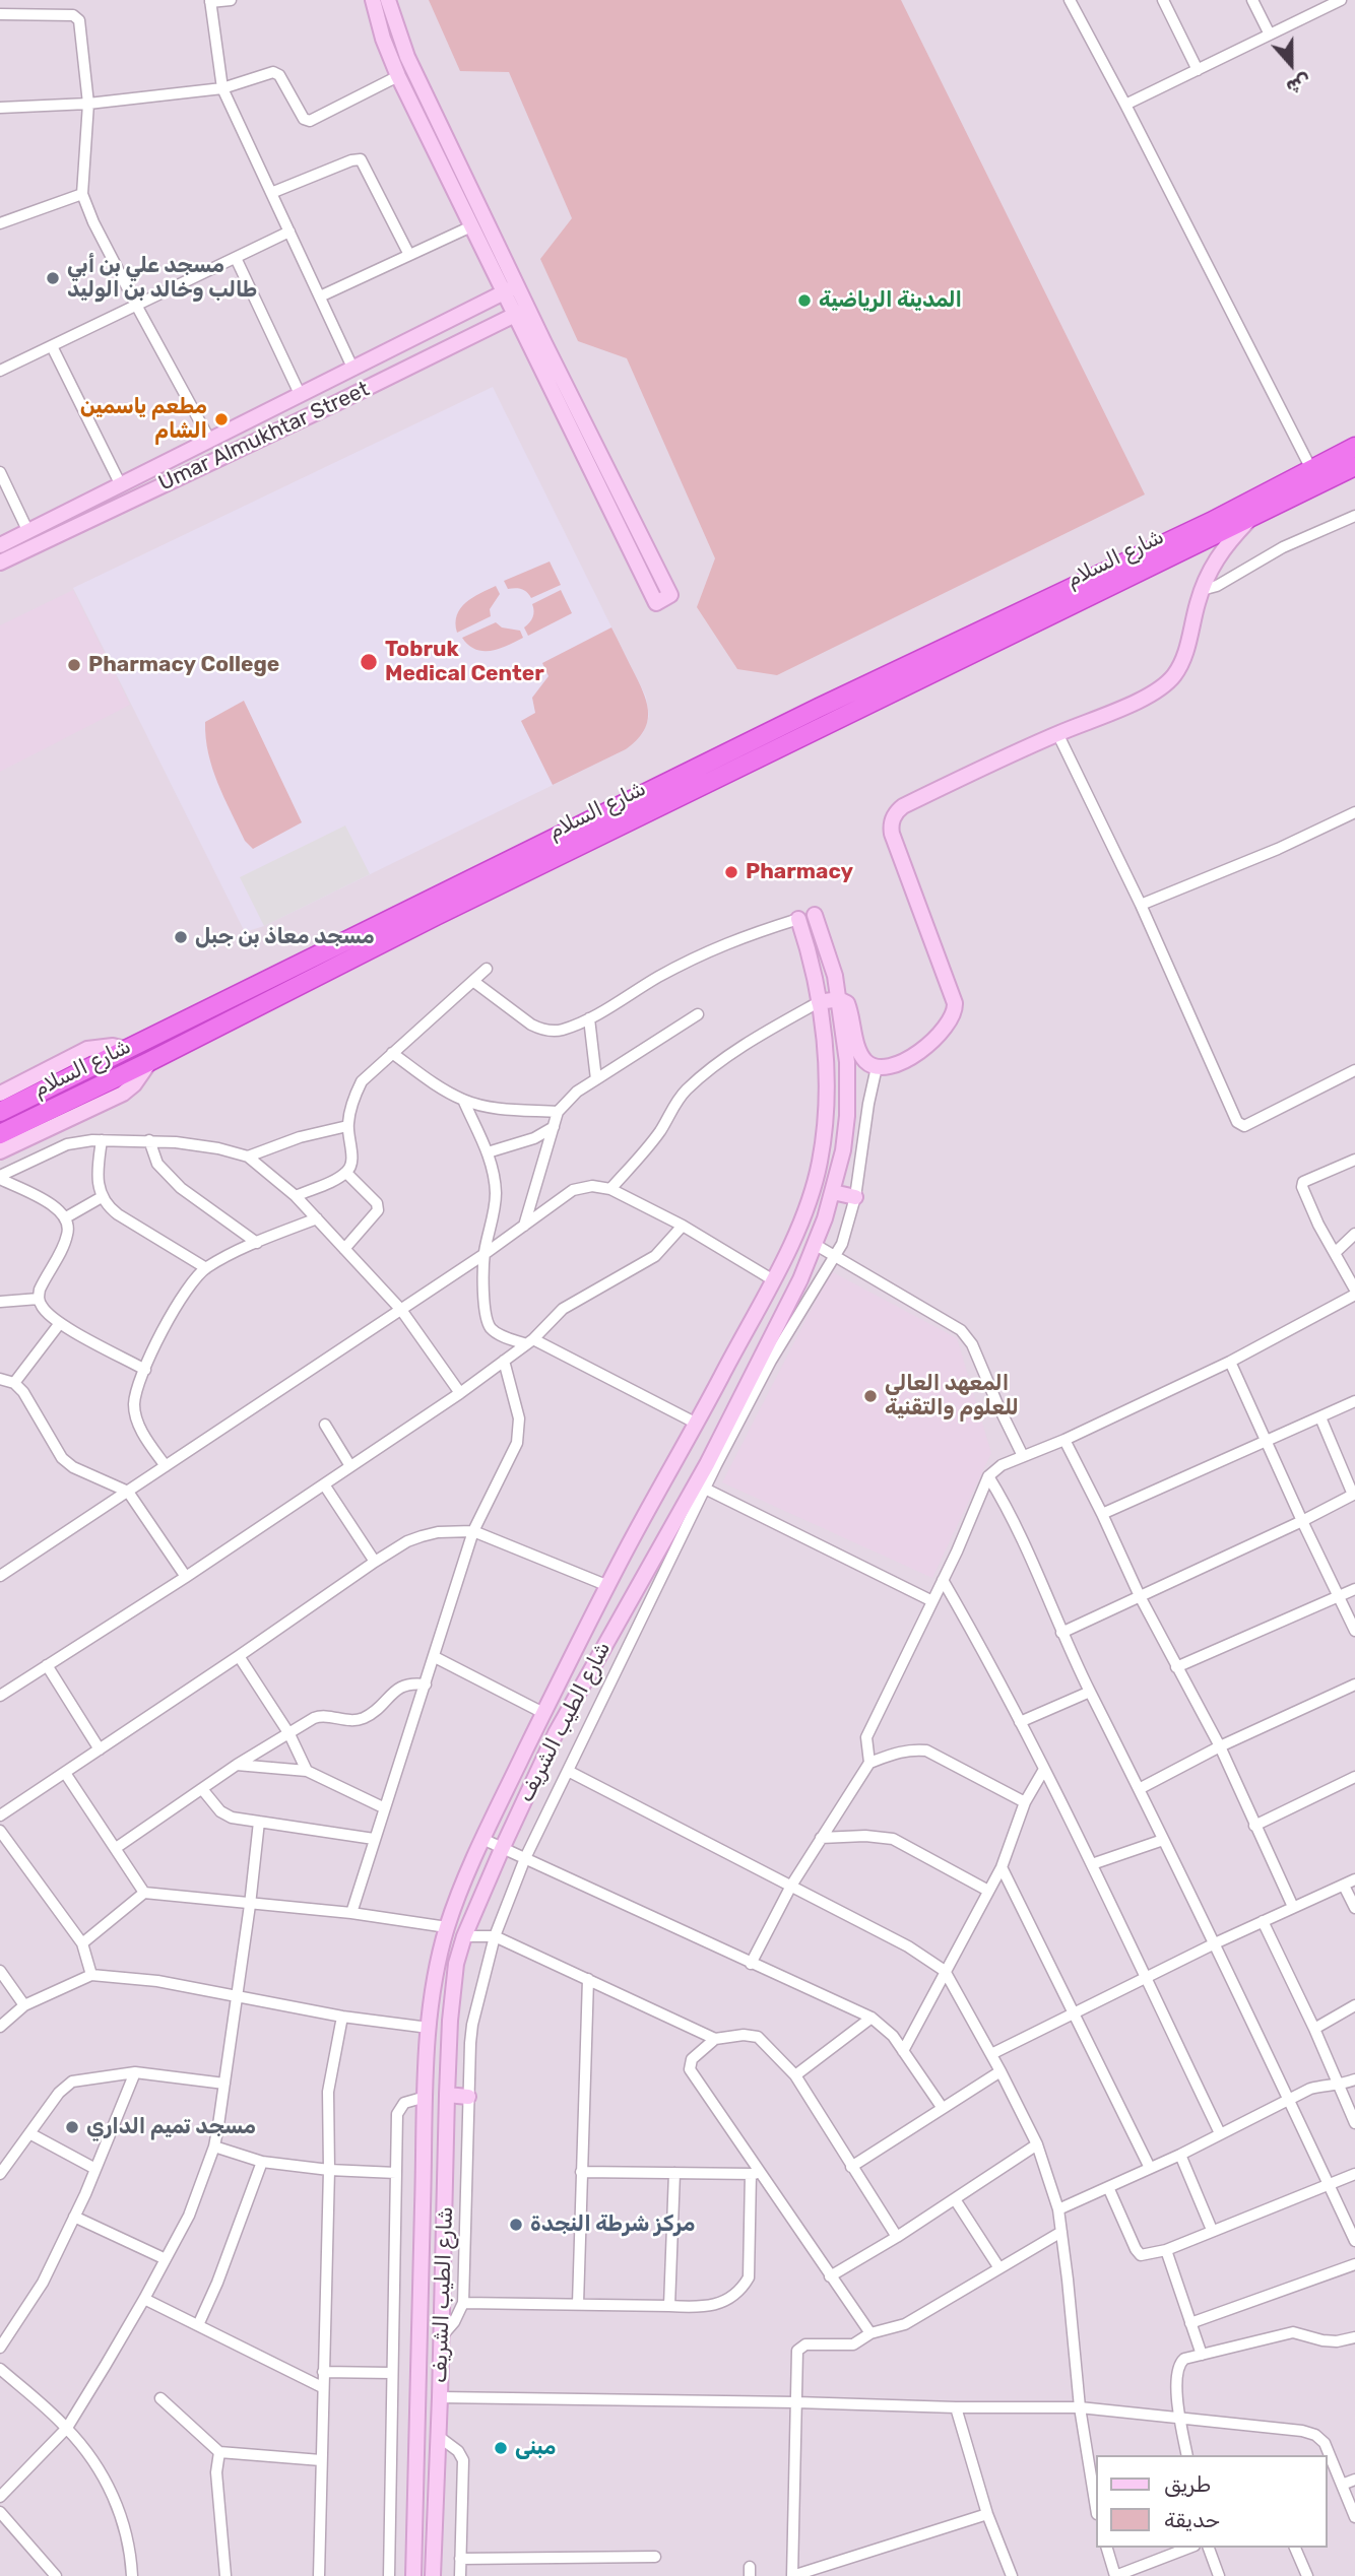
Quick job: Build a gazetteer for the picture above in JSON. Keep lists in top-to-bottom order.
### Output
{
  "streets": {
    "highway": ["شارع السلام"],
    "main road": ["Umar Almukhtar Street", "شارع الطيب الشريف"]
  },
  "places": [
    "مسجد علي بن أبي طالب وخالد بن الوليد",
    "المدينة الرياضية",
    "مطعم ياسمين الشام",
    "Tobruk Medical Center",
    "Pharmacy College",
    "Pharmacy",
    "مسجد معاذ بن جبل",
    "المعهد العالي للعلوم والتقنية",
    "مسجد تميم الداري",
    "مركز شرطة النجدة",
    "مبنى"
  ],
  "legend": ["طريق", "حديقة"],
  "north": "bottom"
}
